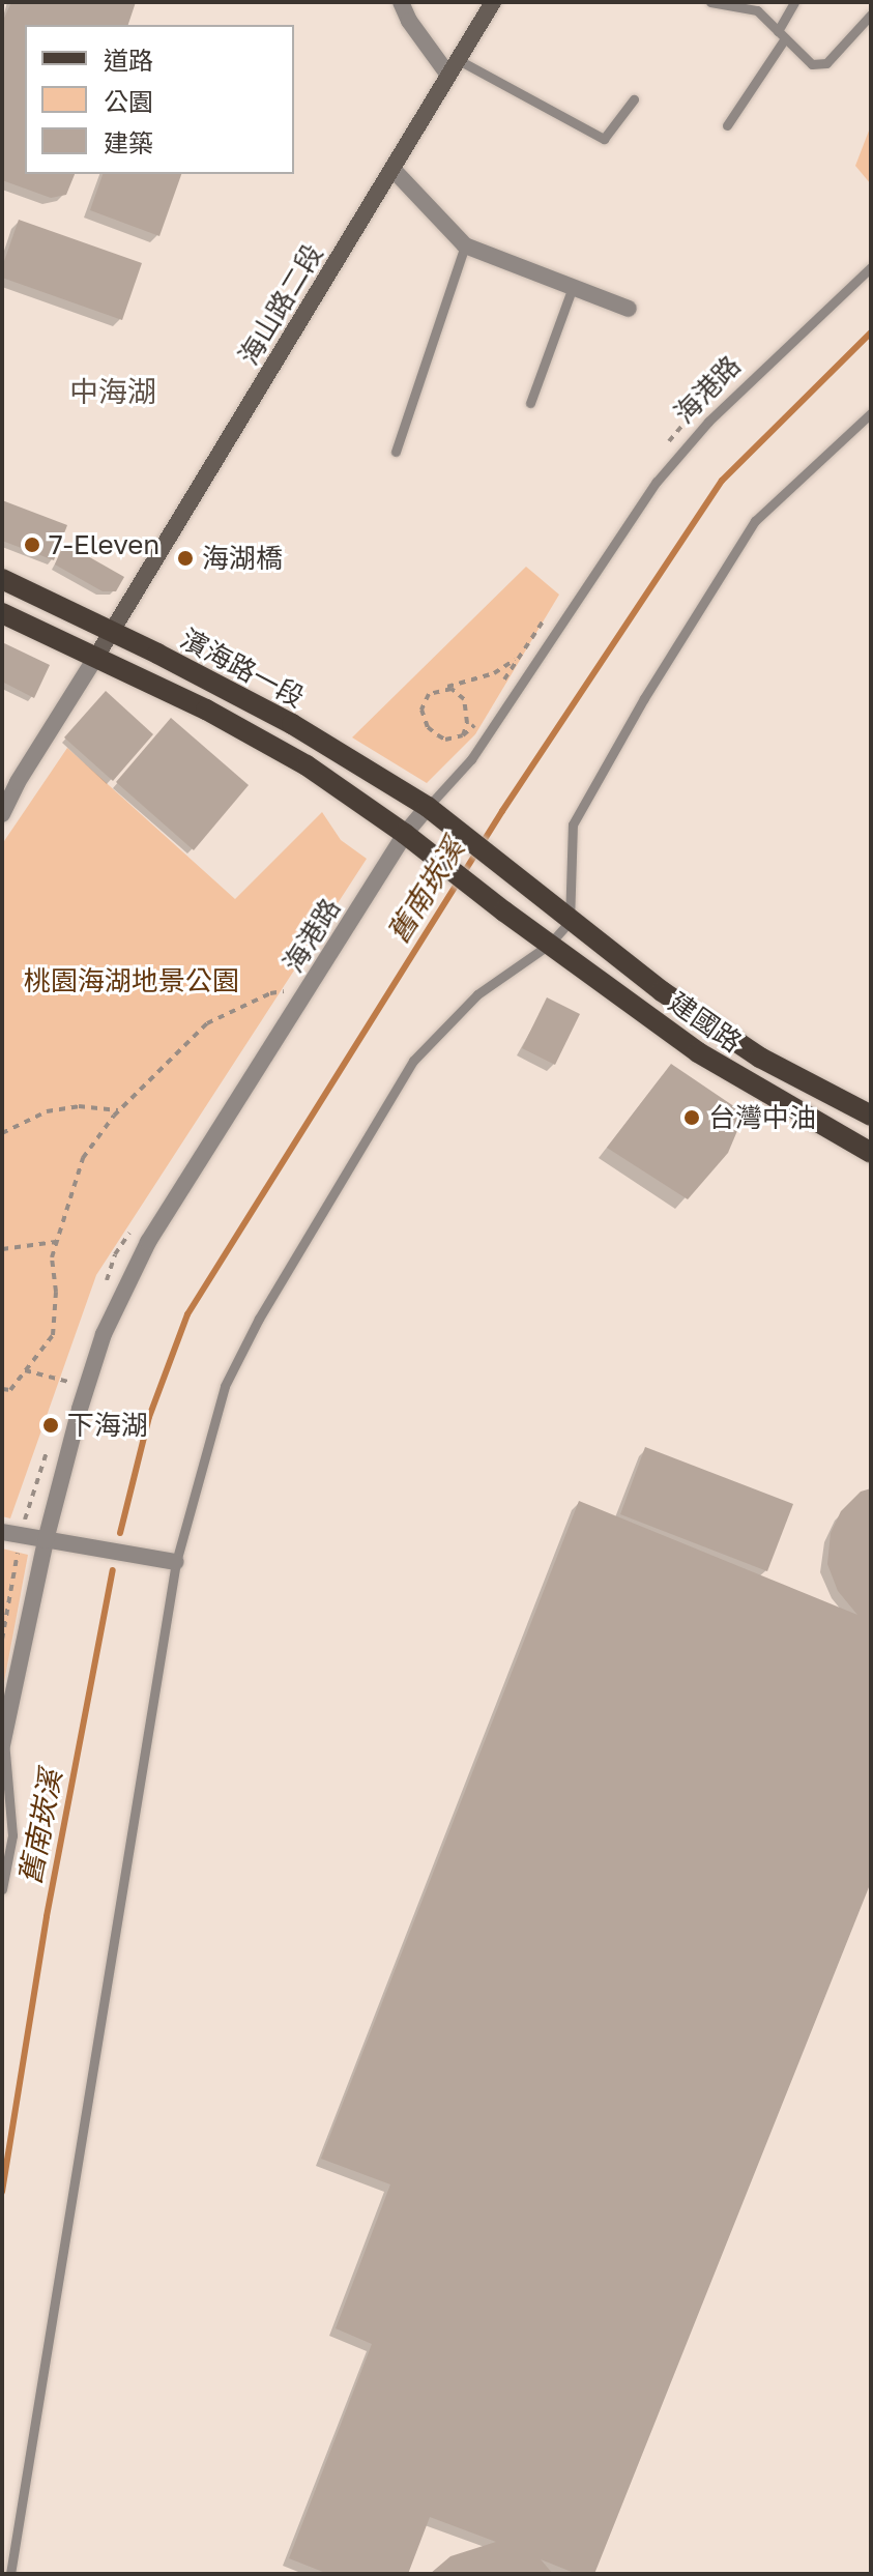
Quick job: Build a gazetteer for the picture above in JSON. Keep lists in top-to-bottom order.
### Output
{
  "streets": {
    "main road": ["海山路二段", "濱海路一段", "建國路"],
    "street": ["海港路"]
  },
  "crossings": [
    ["海山路二段", "濱海路一段"],
    ["海港路", "濱海路一段"],
    ["濱海路一段", "建國路"]
  ],
  "districts": ["中海湖"],
  "water": ["舊南崁溪"],
  "parks": ["桃園海湖地景公園"],
  "places": [
    "7-Eleven",
    "海湖橋",
    "台灣中油",
    "下海湖"
  ],
  "legend": ["道路", "公園", "建築"]
}
